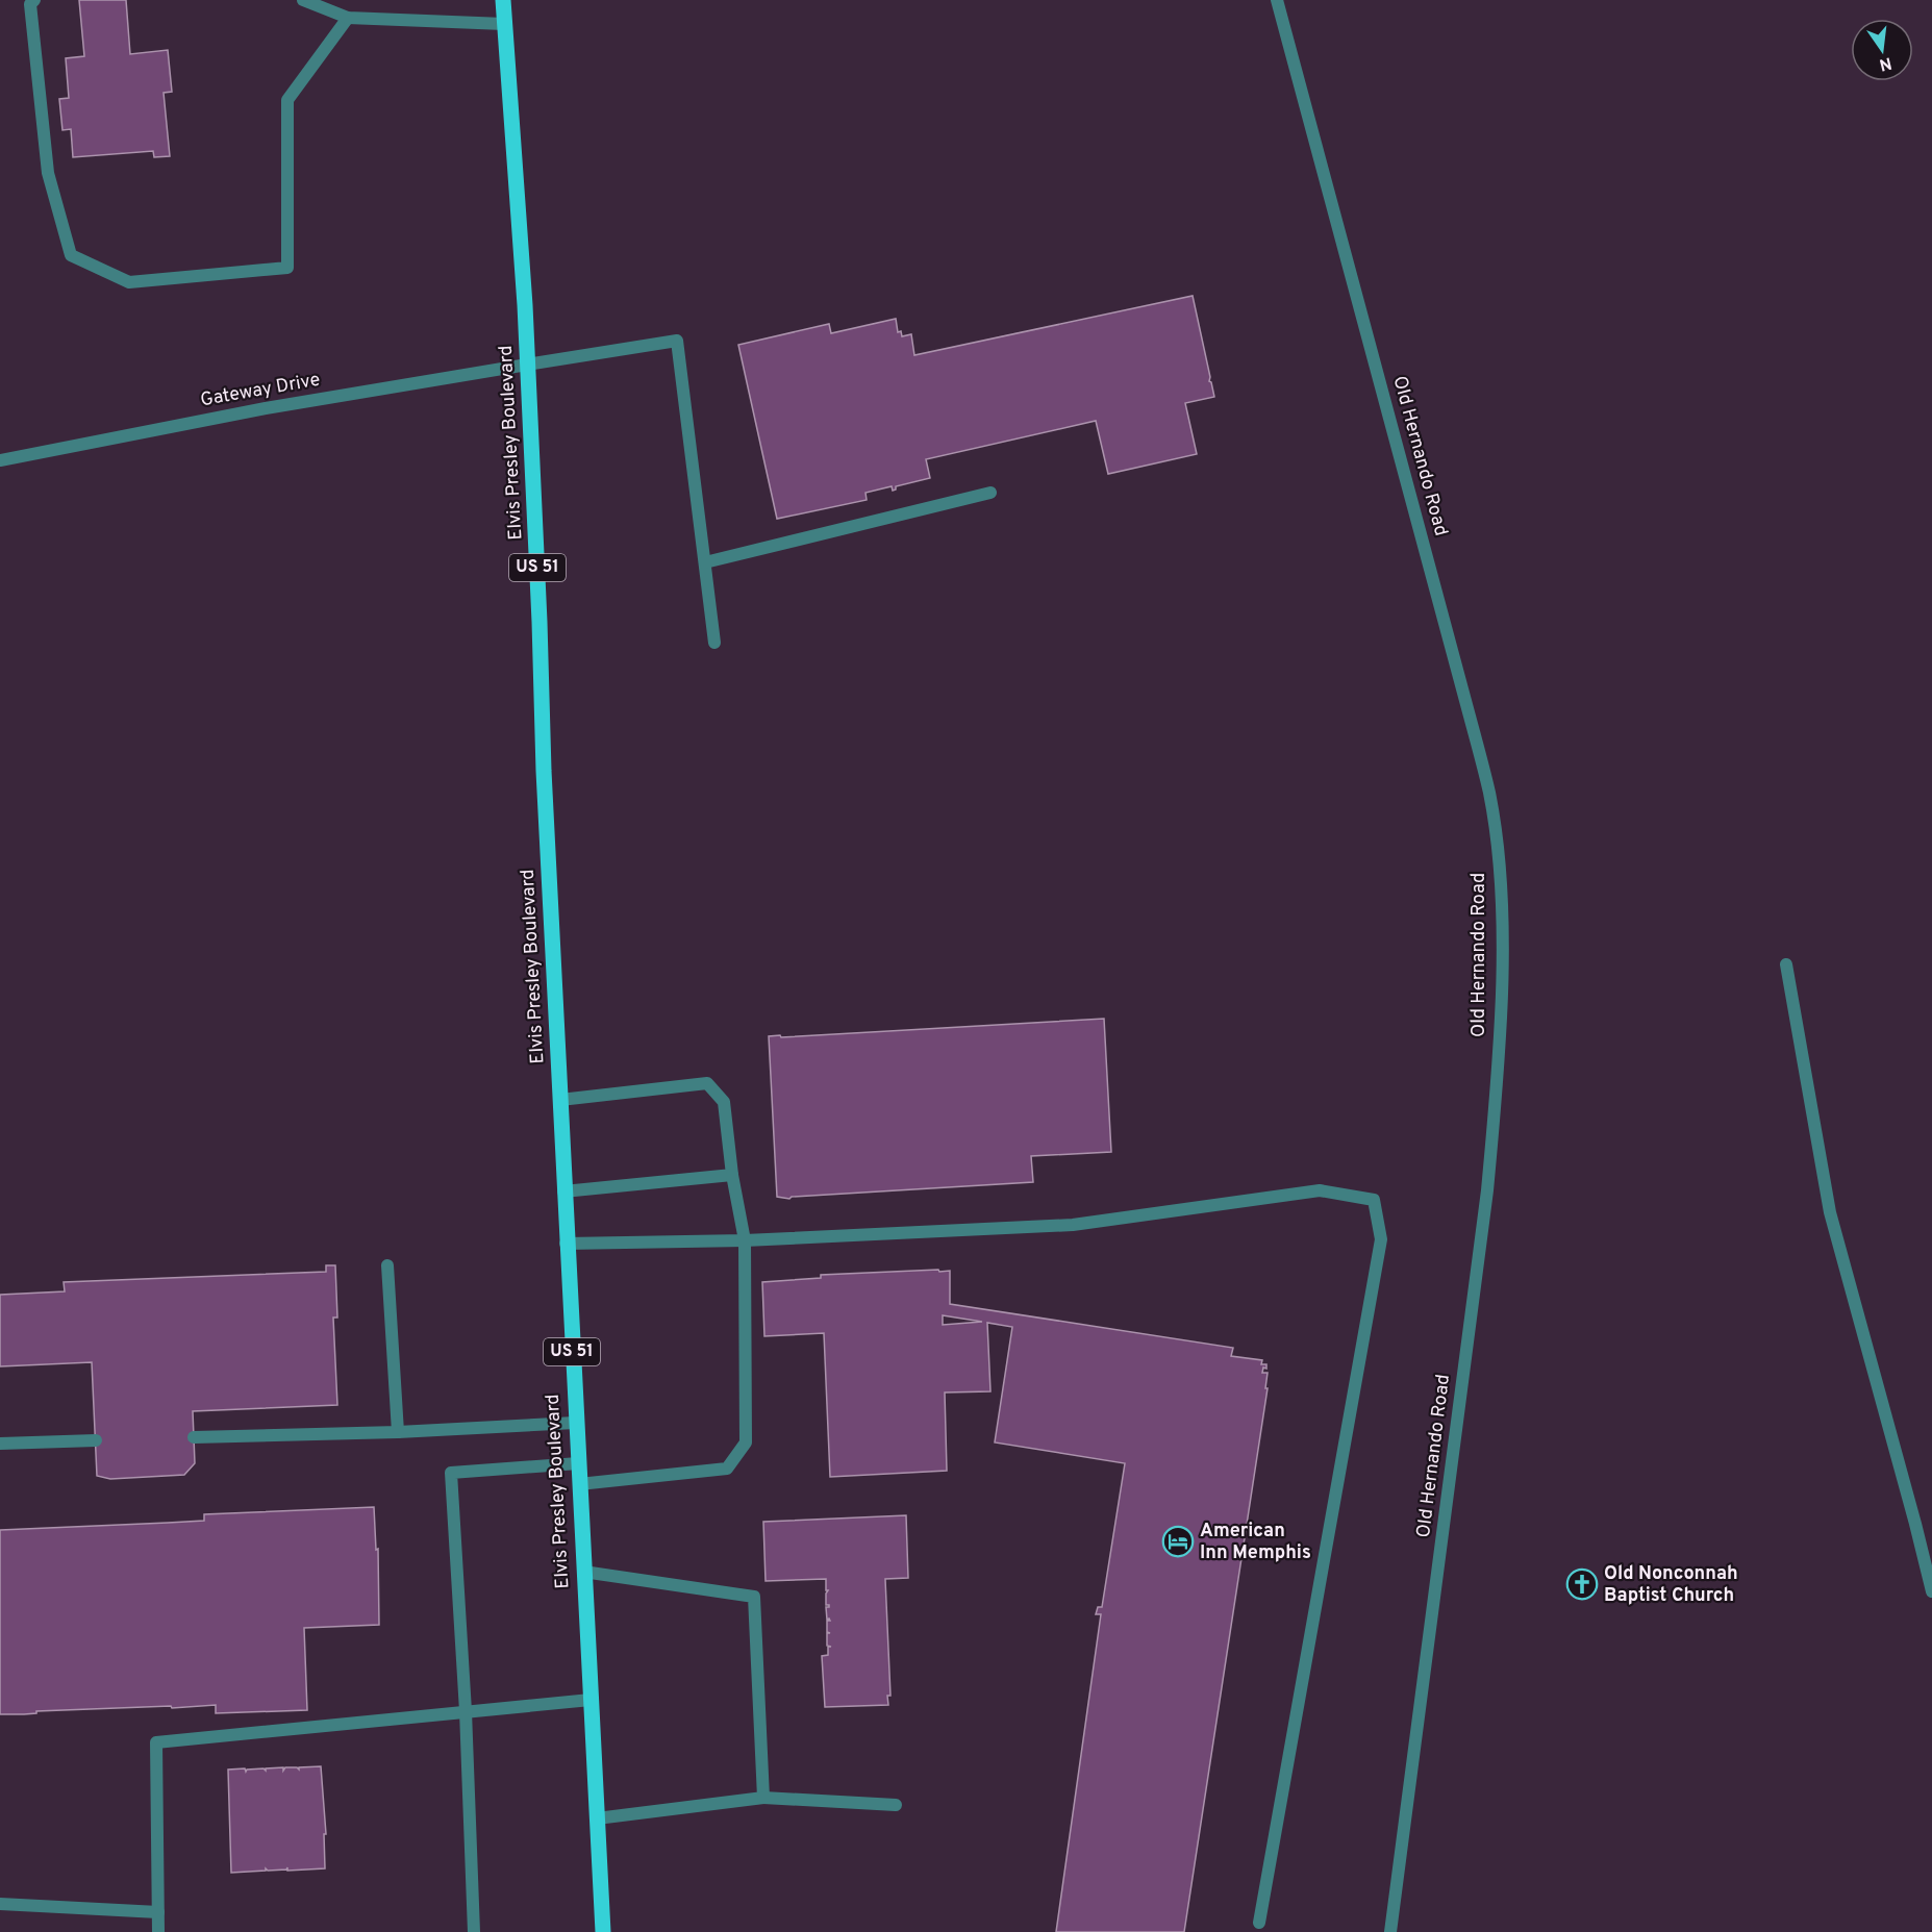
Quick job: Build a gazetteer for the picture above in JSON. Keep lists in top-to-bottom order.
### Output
{
  "streets": {
    "main road": ["Elvis Presley Boulevard", "US 51"],
    "street": ["Gateway Drive", "Old Hernando Road"]
  },
  "crossings": [
    ["Gateway Drive", "Elvis Presley Boulevard"]
  ],
  "places": {
    "hotel": ["American Inn Memphis"],
    "church": ["Old Nonconnah Baptist Church"]
  },
  "north": "bottom"
}
